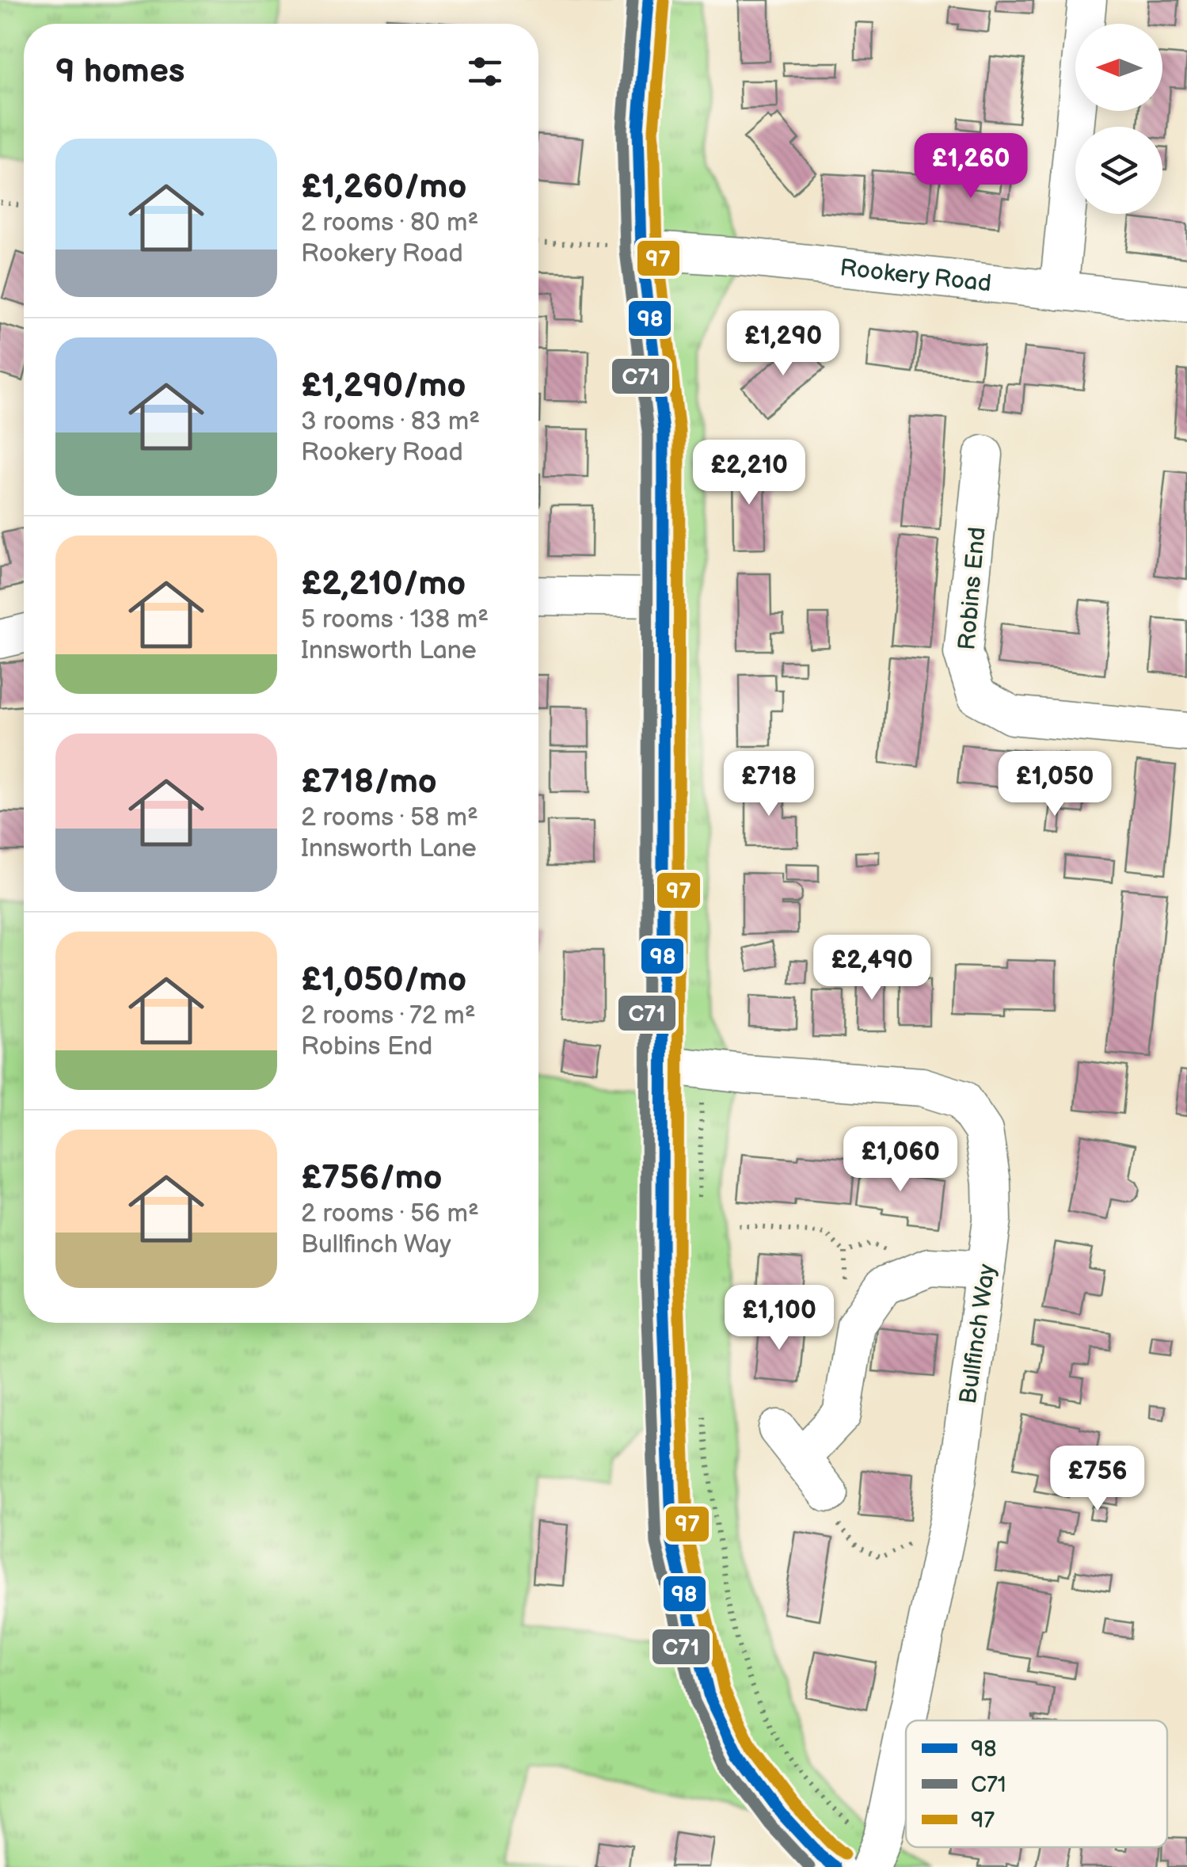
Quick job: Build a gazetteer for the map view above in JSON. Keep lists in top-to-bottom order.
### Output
{
  "streets": {
    "street": ["Rookery Road", "Robins End", "Bullfinch Way"]
  },
  "lines": ["transit line 98", "transit line C71", "transit line 97"],
  "legend": ["98", "C71", "97"],
  "north": "left",
  "page": {
    "heading": "9 homes",
    "list": [
      {
        "name": "£1,260/mo",
        "note": "2 rooms · 80 m² · Rookery Road"
      },
      {
        "name": "£1,290/mo",
        "note": "3 rooms · 83 m² · Rookery Road"
      },
      {
        "name": "£2,210/mo",
        "note": "5 rooms · 138 m² · Innsworth Lane"
      },
      {
        "name": "£718/mo",
        "note": "2 rooms · 58 m² · Innsworth Lane"
      },
      {
        "name": "£1,050/mo",
        "note": "2 rooms · 72 m² · Robins End"
      },
      {
        "name": "£756/mo",
        "note": "2 rooms · 56 m² · Bullfinch Way"
      }
    ],
    "price": [
      "£1,260",
      "£1,290",
      "£2,210",
      "£718",
      "£1,050",
      "£2,490",
      "£1,060",
      "£1,100",
      "£756"
    ]
  }
}
